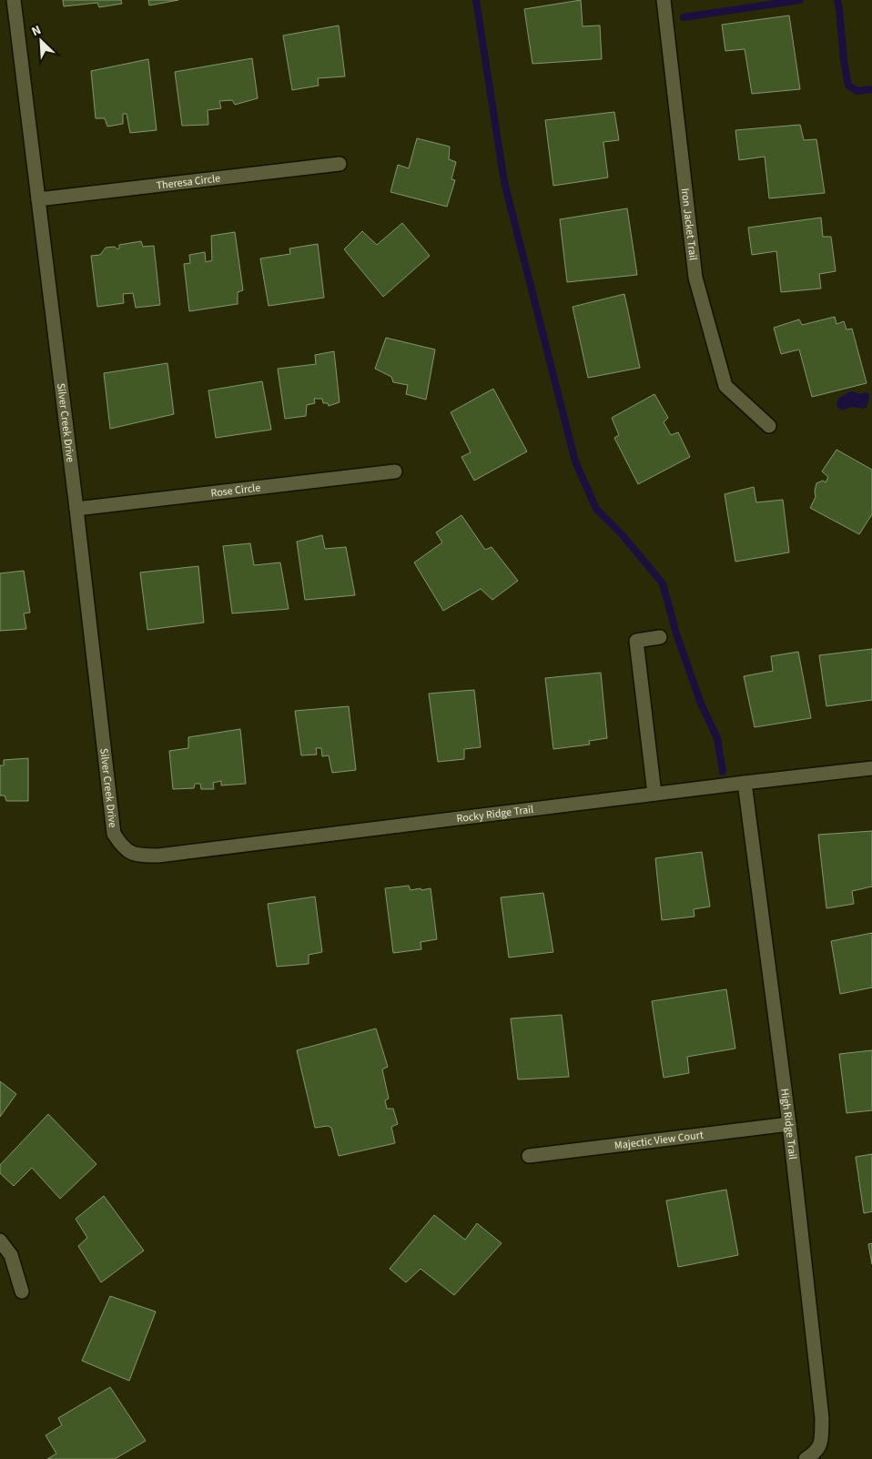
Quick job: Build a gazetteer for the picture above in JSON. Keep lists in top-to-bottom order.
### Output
{
  "streets": {
    "street": [
      "Theresa Circle",
      "Iron Jacket Trail",
      "Silver Creek Drive",
      "Rose Circle",
      "Rocky Ridge Trail",
      "High Ridge Trail",
      "Majectic View Court"
    ]
  },
  "crossings": [
    ["Theresa Circle", "Silver Creek Drive"],
    ["Silver Creek Drive", "Rose Circle"],
    ["Silver Creek Drive", "Rocky Ridge Trail"],
    ["Rocky Ridge Trail", "High Ridge Trail"],
    ["High Ridge Trail", "Majectic View Court"]
  ],
  "north": "top left"
}
